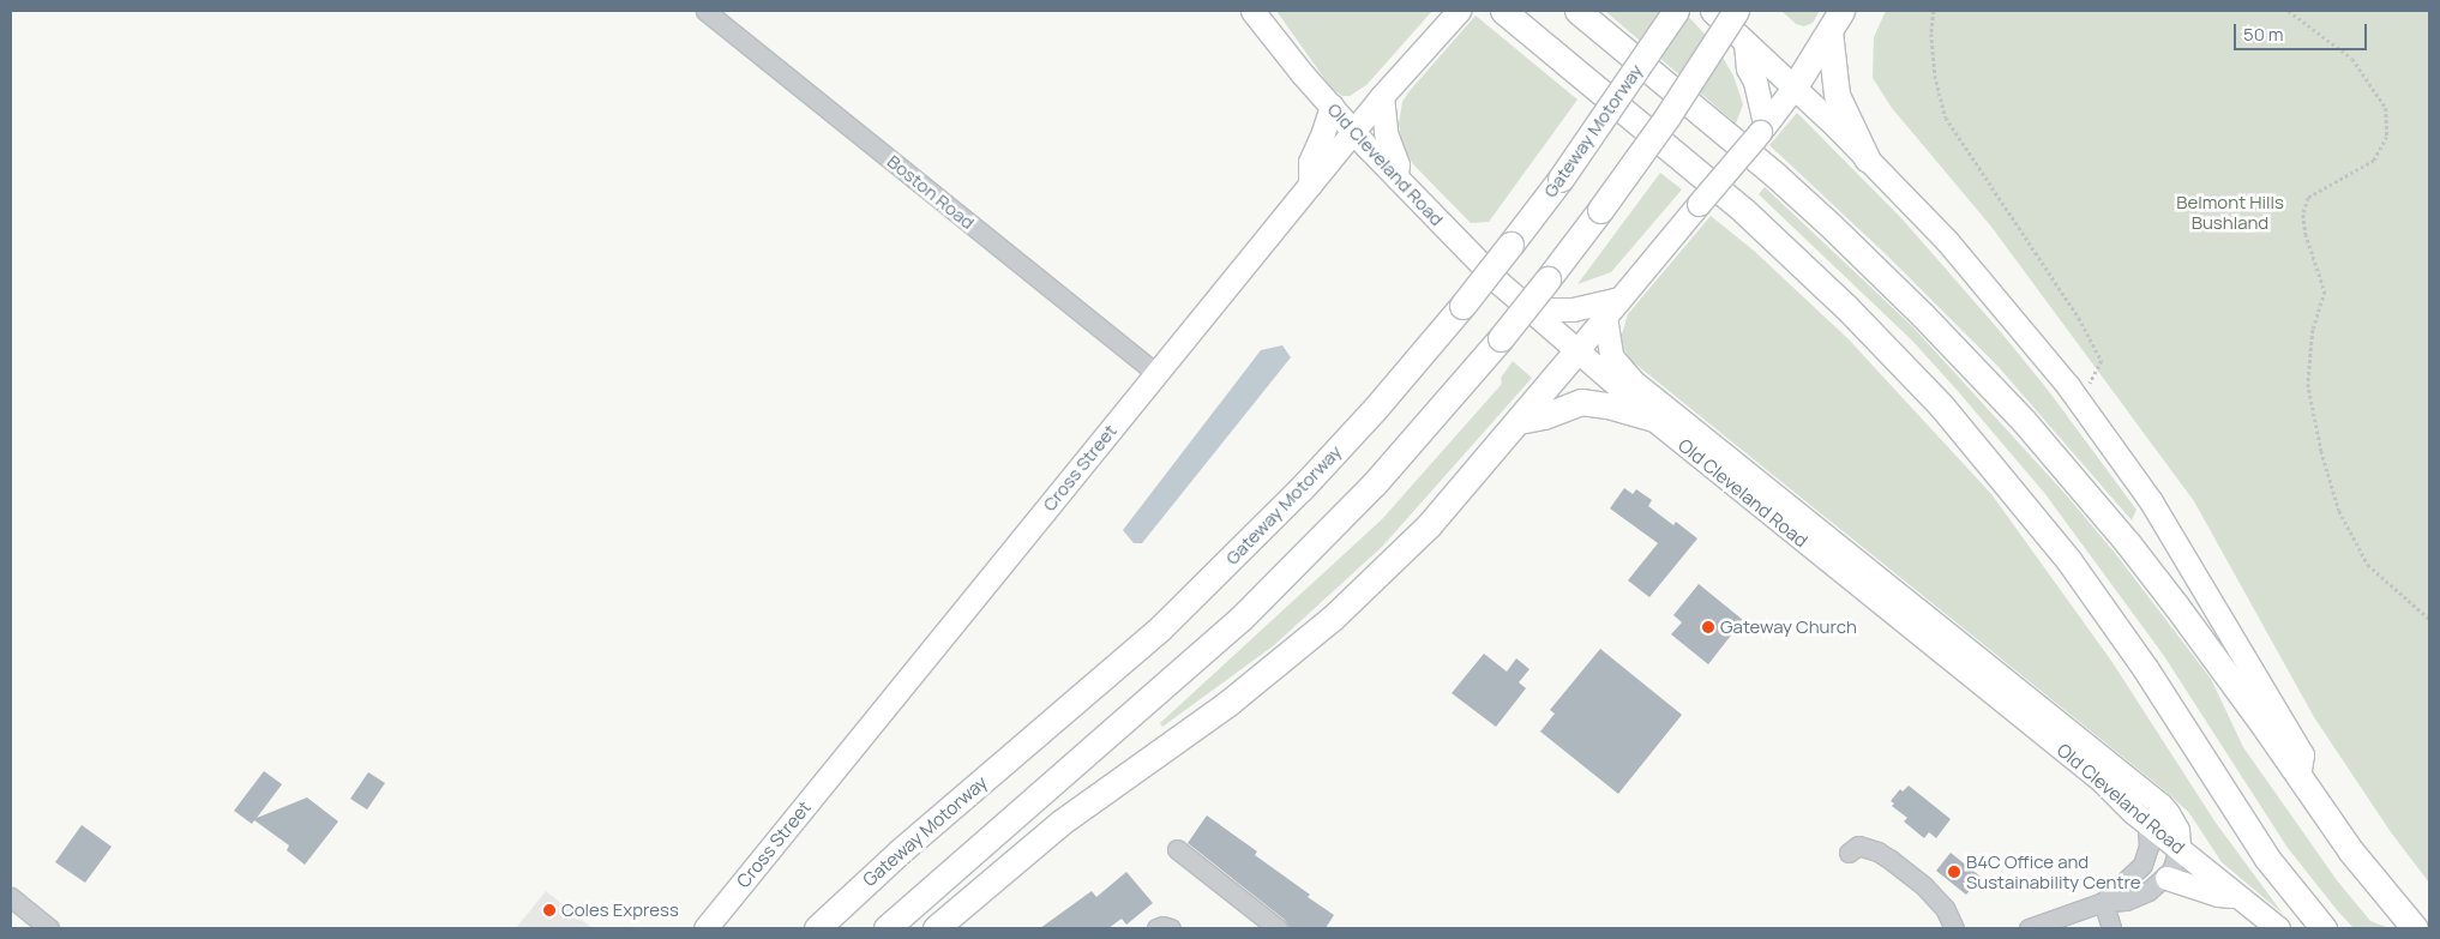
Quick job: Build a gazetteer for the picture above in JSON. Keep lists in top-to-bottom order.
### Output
{
  "streets": {
    "highway": ["Gateway Motorway"],
    "main road": ["Old Cleveland Road", "Cross Street"],
    "street": ["Boston Road"]
  },
  "crossings": [
    ["Old Cleveland Road", "Cross Street"],
    ["Boston Road", "Cross Street"]
  ],
  "parks": ["Belmont Hills Bushland"],
  "places": ["Gateway Church", "B4C Office and Sustainability Centre", "Coles Express"],
  "scale_bar": "50 m"
}
